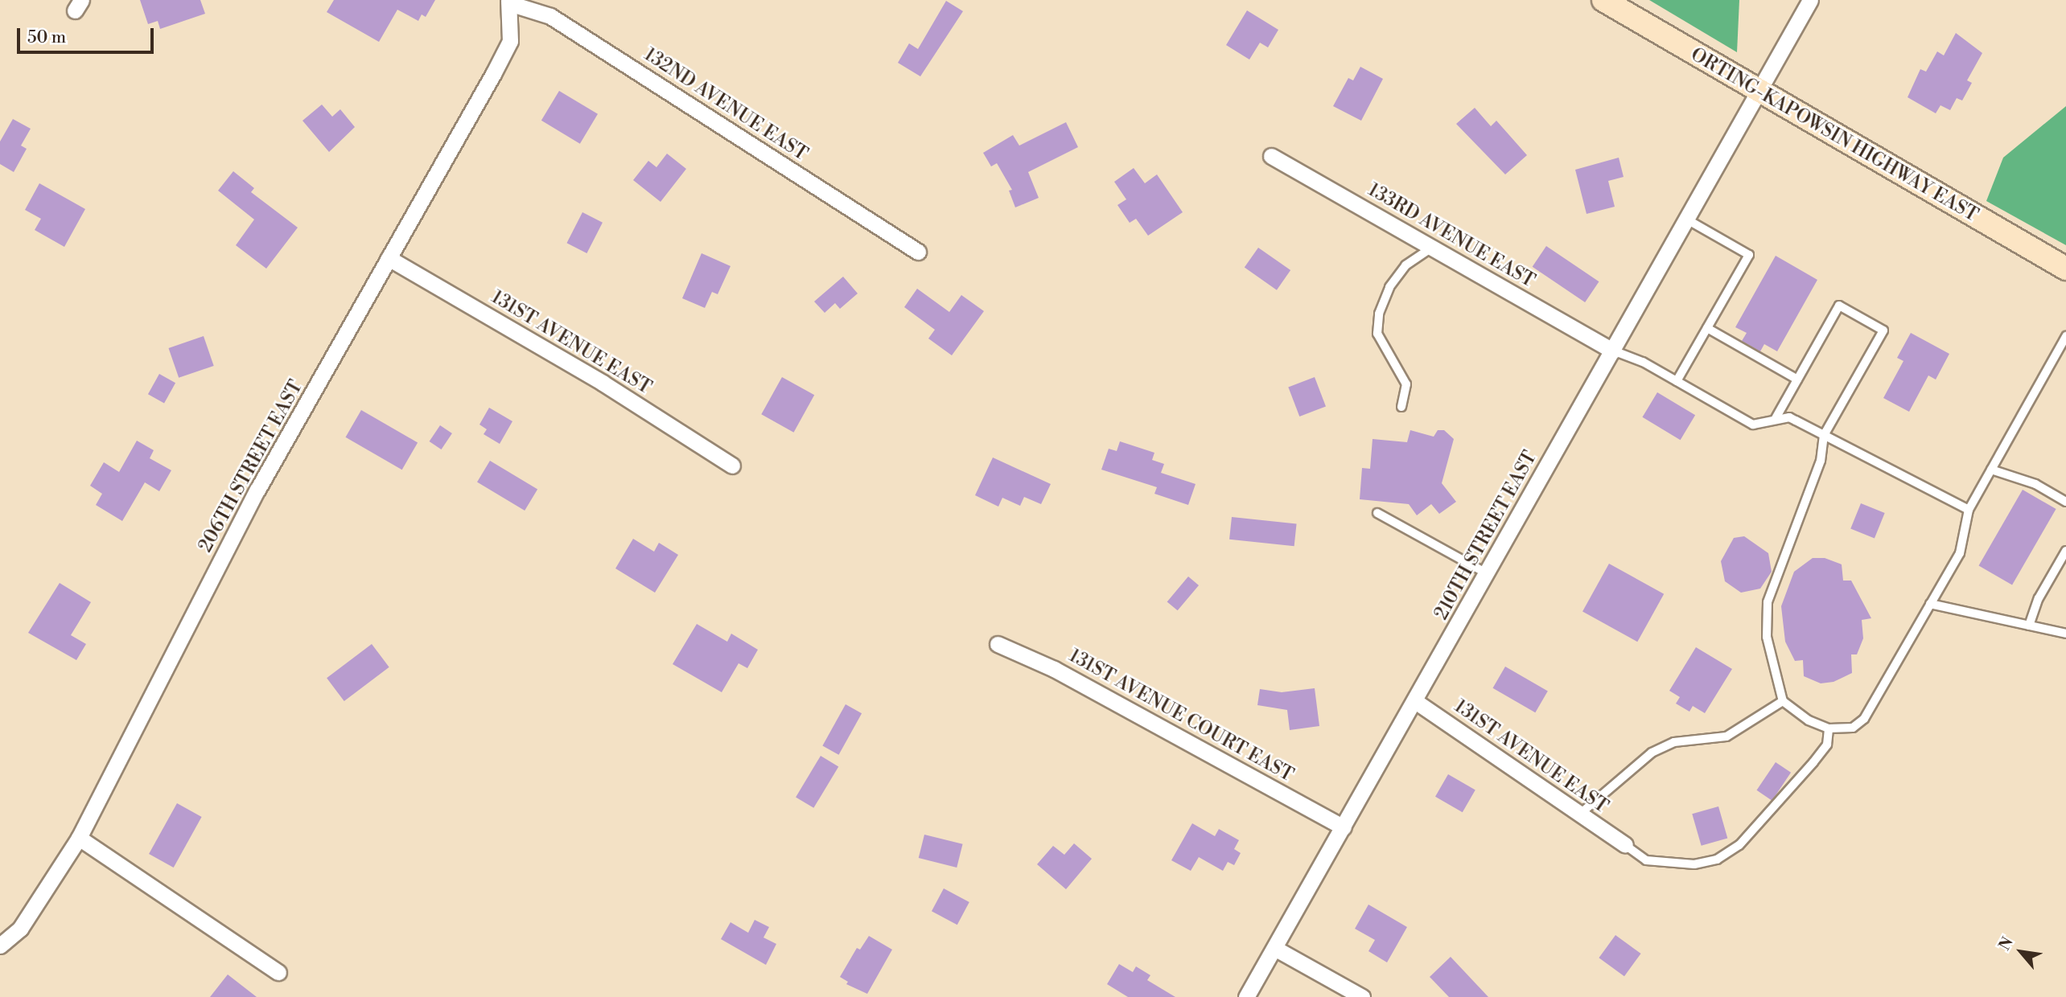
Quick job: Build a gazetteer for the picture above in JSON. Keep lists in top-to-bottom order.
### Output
{
  "streets": {
    "main road": ["ORTING-KAPOWSIN HIGHWAY EAST"],
    "street": [
      "132ND AVENUE EAST",
      "133RD AVENUE EAST",
      "131ST AVENUE EAST",
      "206TH STREET EAST",
      "210TH STREET EAST",
      "131ST AVENUE COURT EAST"
    ]
  },
  "crossings": [
    ["132ND AVENUE EAST", "206TH STREET EAST"],
    ["ORTING-KAPOWSIN HIGHWAY EAST", "210TH STREET EAST"],
    ["133RD AVENUE EAST", "210TH STREET EAST"],
    ["131ST AVENUE EAST", "206TH STREET EAST"],
    ["131ST AVENUE EAST", "210TH STREET EAST"],
    ["210TH STREET EAST", "131ST AVENUE COURT EAST"]
  ],
  "scale_bar": "50 m",
  "north": "top left"
}
